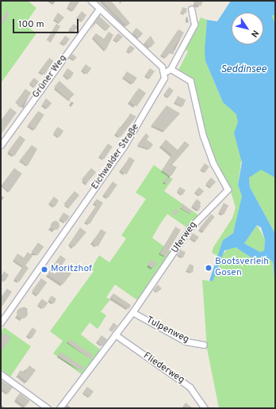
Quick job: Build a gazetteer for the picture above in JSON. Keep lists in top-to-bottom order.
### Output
{
  "streets": {
    "street": [
      "Grüner Weg",
      "Eichwalder Straße",
      "Uferweg",
      "Tulpenweg",
      "Fliederweg"
    ]
  },
  "crossings": [
    ["Eichwalder Straße", "Uferweg"],
    ["Uferweg", "Tulpenweg"],
    ["Uferweg", "Fliederweg"]
  ],
  "water": ["Seddinsee"],
  "places": ["Bootsverleih Gosen", "Moritzhof"],
  "scale_bar": "100 m",
  "north": "bottom right"
}
